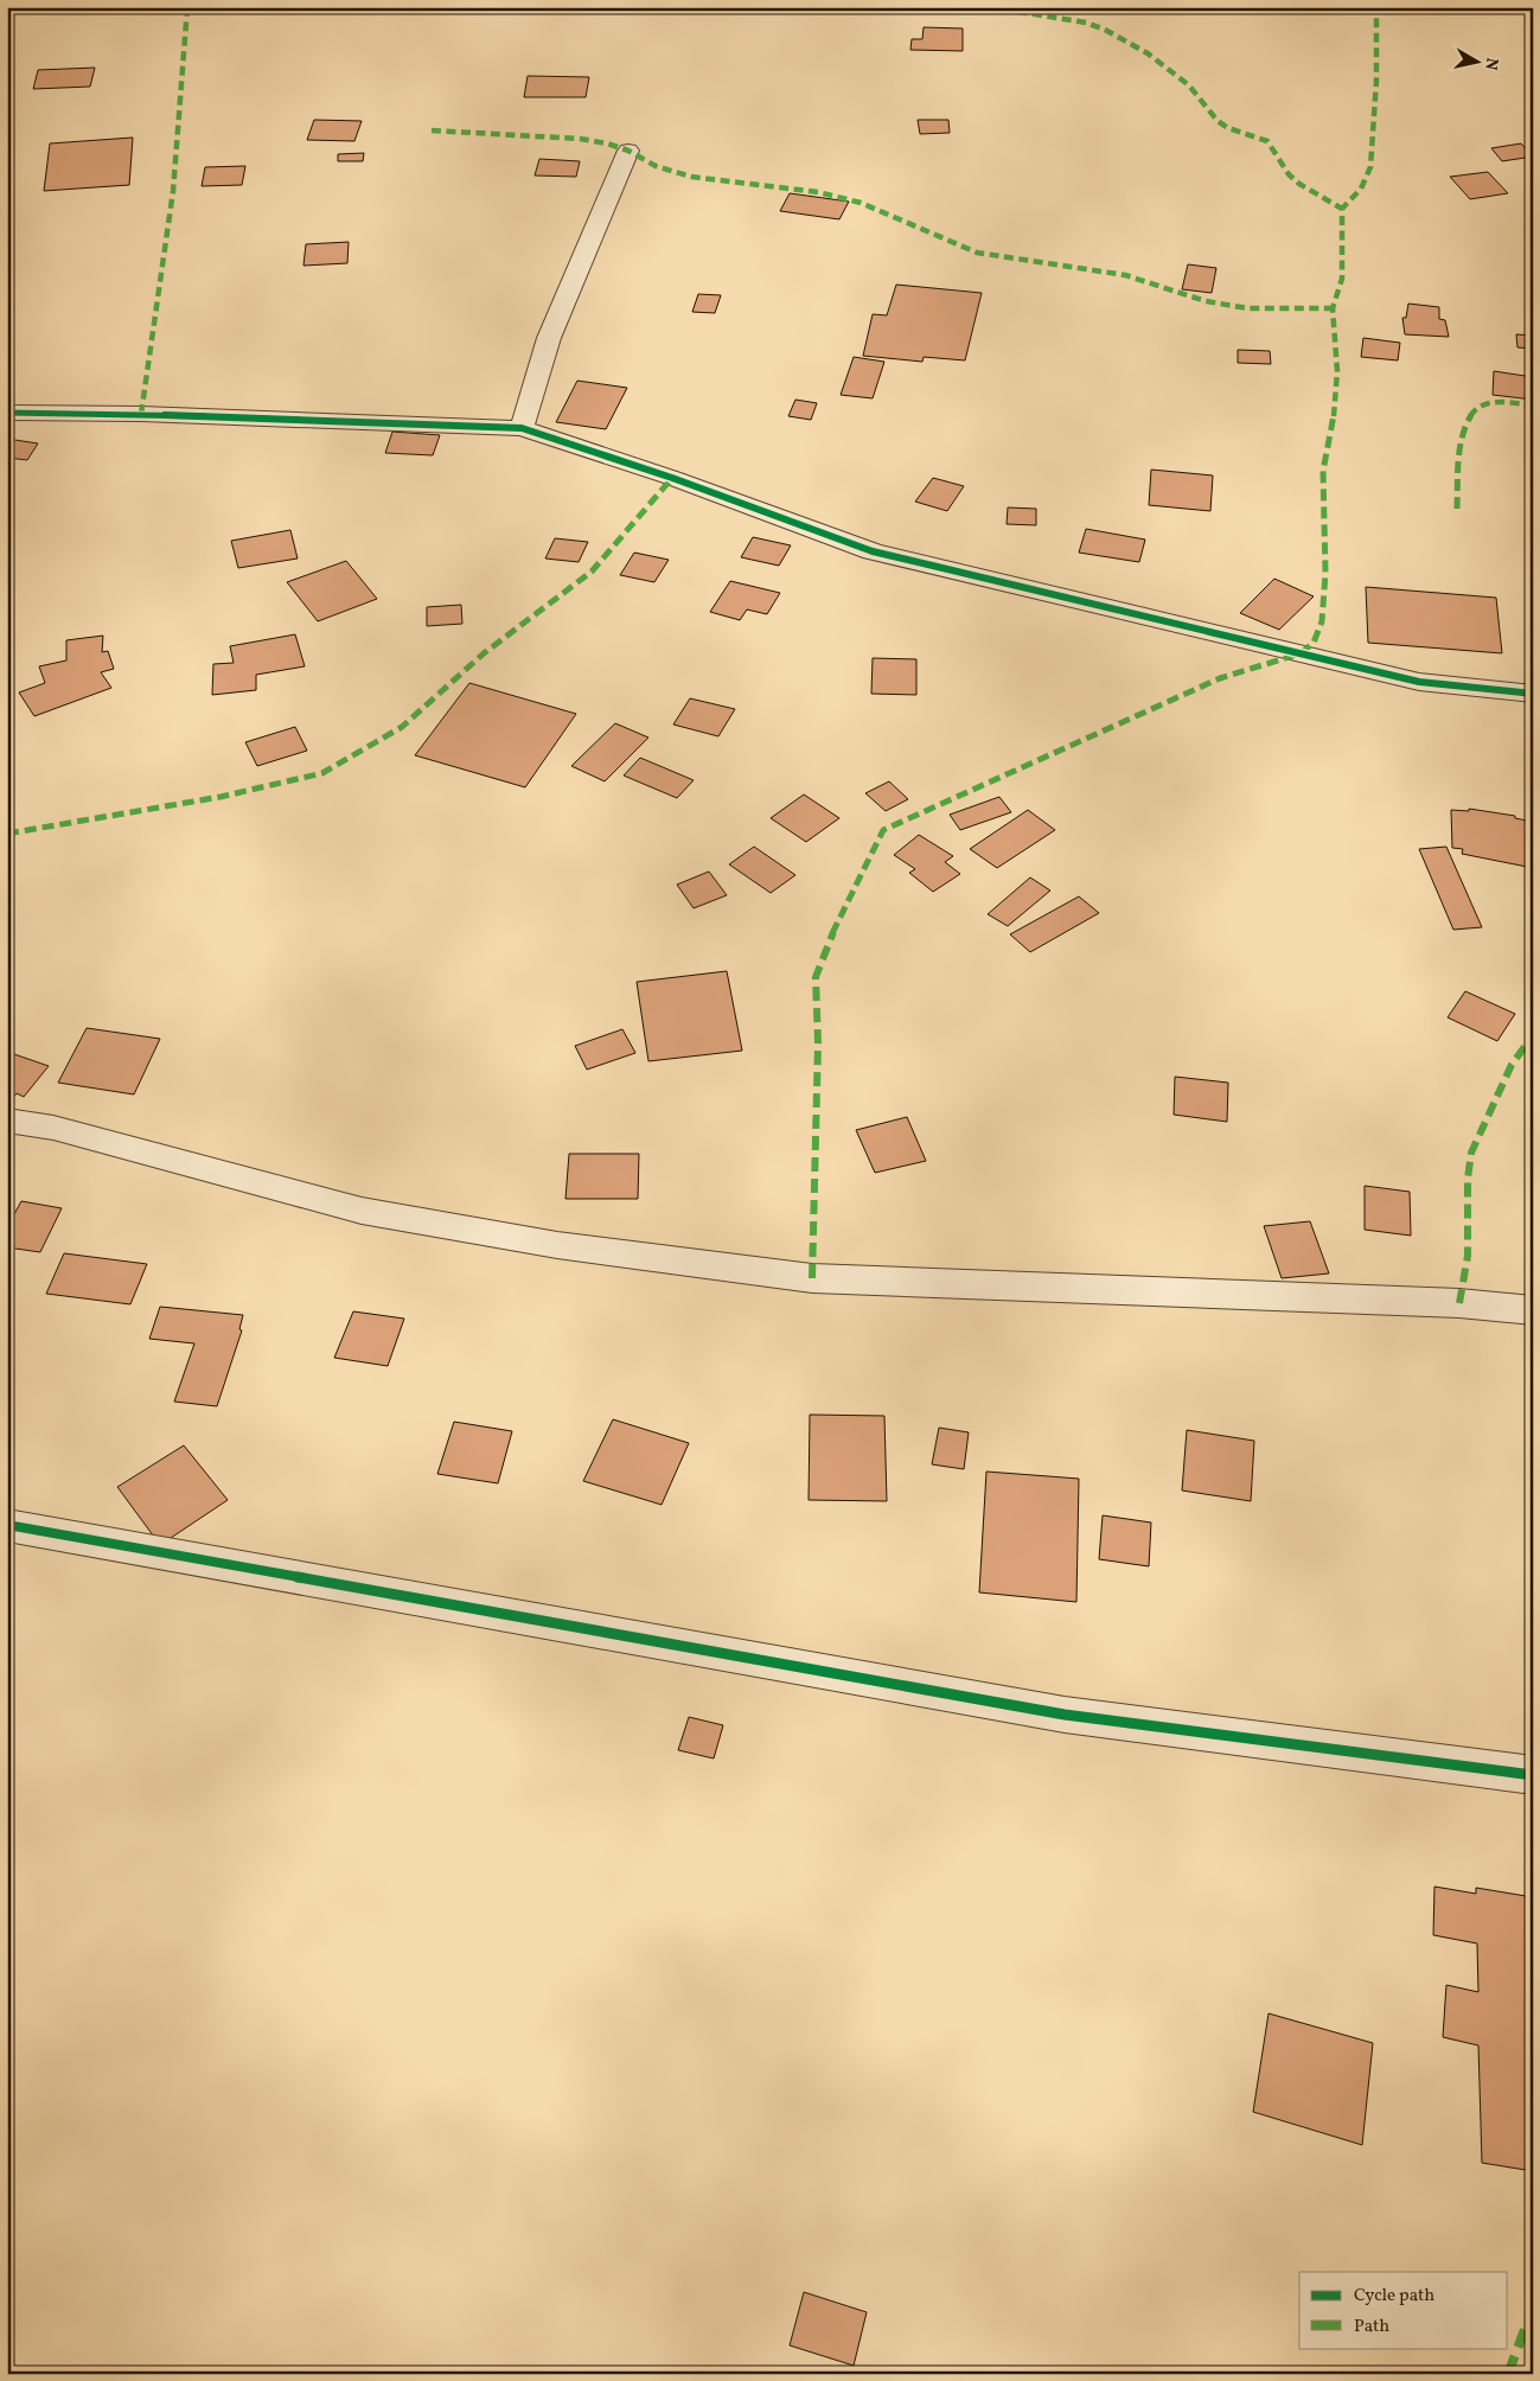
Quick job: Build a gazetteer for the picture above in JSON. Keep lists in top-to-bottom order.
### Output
{
  "legend": ["Cycle path", "Path"],
  "north": "right"
}
